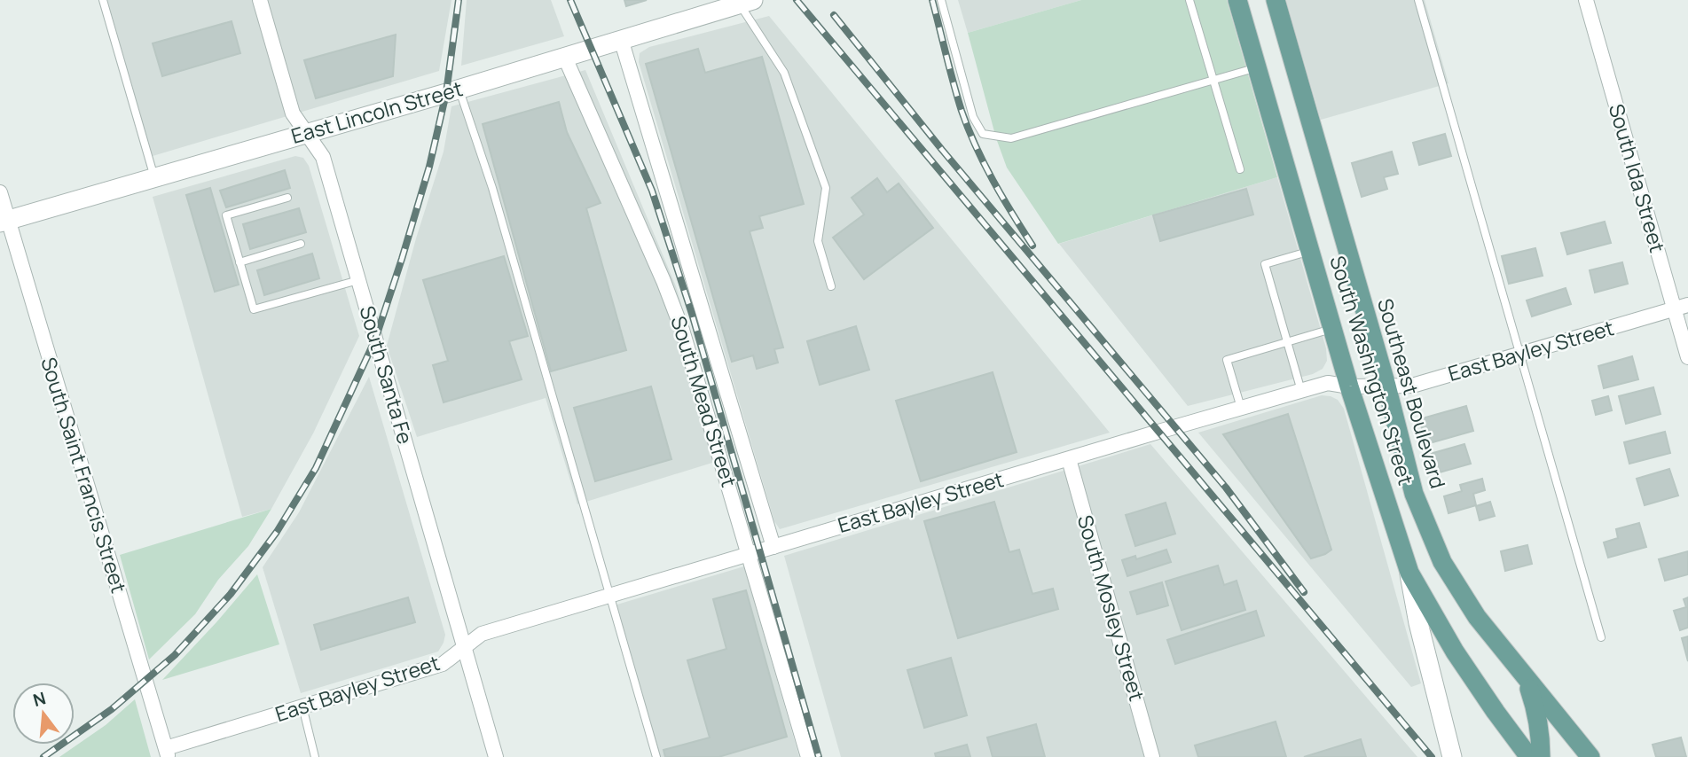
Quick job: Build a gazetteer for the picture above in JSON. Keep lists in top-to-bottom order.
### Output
{
  "streets": {
    "main road": ["South Washington Street", "Southeast Boulevard"],
    "street": [
      "East Lincoln Street",
      "South Ida Street",
      "East Bayley Street",
      "South Santa Fe",
      "South Mead Street",
      "South Saint Francis Street",
      "South Mosley Street"
    ]
  },
  "crossings": [
    ["East Lincoln Street", "South Santa Fe"],
    ["East Lincoln Street", "South Mead Street"],
    ["East Lincoln Street", "South Saint Francis Street"],
    ["South Ida Street", "East Bayley Street"],
    ["East Bayley Street", "South Washington Street"],
    ["East Bayley Street", "South Santa Fe"],
    ["East Bayley Street", "Southeast Boulevard"],
    ["East Bayley Street", "South Mead Street"],
    ["East Bayley Street", "South Saint Francis Street"],
    ["East Bayley Street", "South Mosley Street"]
  ],
  "north": "top"
}
